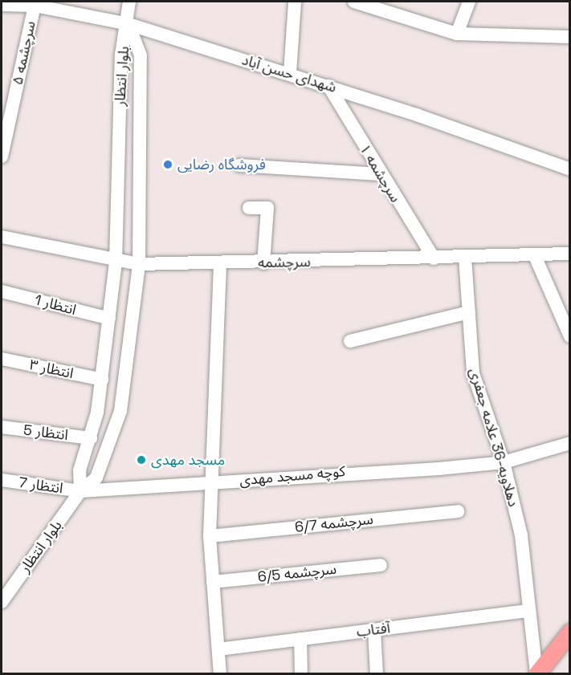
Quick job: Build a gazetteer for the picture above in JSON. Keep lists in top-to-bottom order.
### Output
{
  "streets": {
    "street": [
      "سرچشمه ۵",
      "شهدای حسن آباد",
      "بلوار انتظار",
      "سرچشمه ۱",
      "سرچشمه",
      "انتظار 1",
      "انتظار ۳",
      "انتظار 5",
      "دهلاویه-36 علامه جعفری",
      "کوچه مسجد مهدی",
      "انتظار 7",
      "سرچشمه 6/7",
      "سرچشمه 6/5",
      "آفتاب"
    ]
  },
  "crossings": [
    ["سرچشمه ۵", "شهدای حسن آباد"],
    ["شهدای حسن آباد", "بلوار انتظار"],
    ["شهدای حسن آباد", "سرچشمه ۱"],
    ["بلوار انتظار", "سرچشمه"],
    ["بلوار انتظار", "انتظار 1"],
    ["بلوار انتظار", "انتظار ۳"],
    ["بلوار انتظار", "انتظار 5"],
    ["بلوار انتظار", "کوچه مسجد مهدی"],
    ["بلوار انتظار", "انتظار 7"],
    ["سرچشمه ۱", "سرچشمه"],
    ["سرچشمه", "دهلاویه-36 علامه جعفری"],
    ["دهلاویه-36 علامه جعفری", "کوچه مسجد مهدی"],
    ["دهلاویه-36 علامه جعفری", "آفتاب"],
    ["کوچه مسجد مهدی", "انتظار 7"]
  ],
  "places": ["فروشگاه رضایی", "مسجد مهدی"]
}
